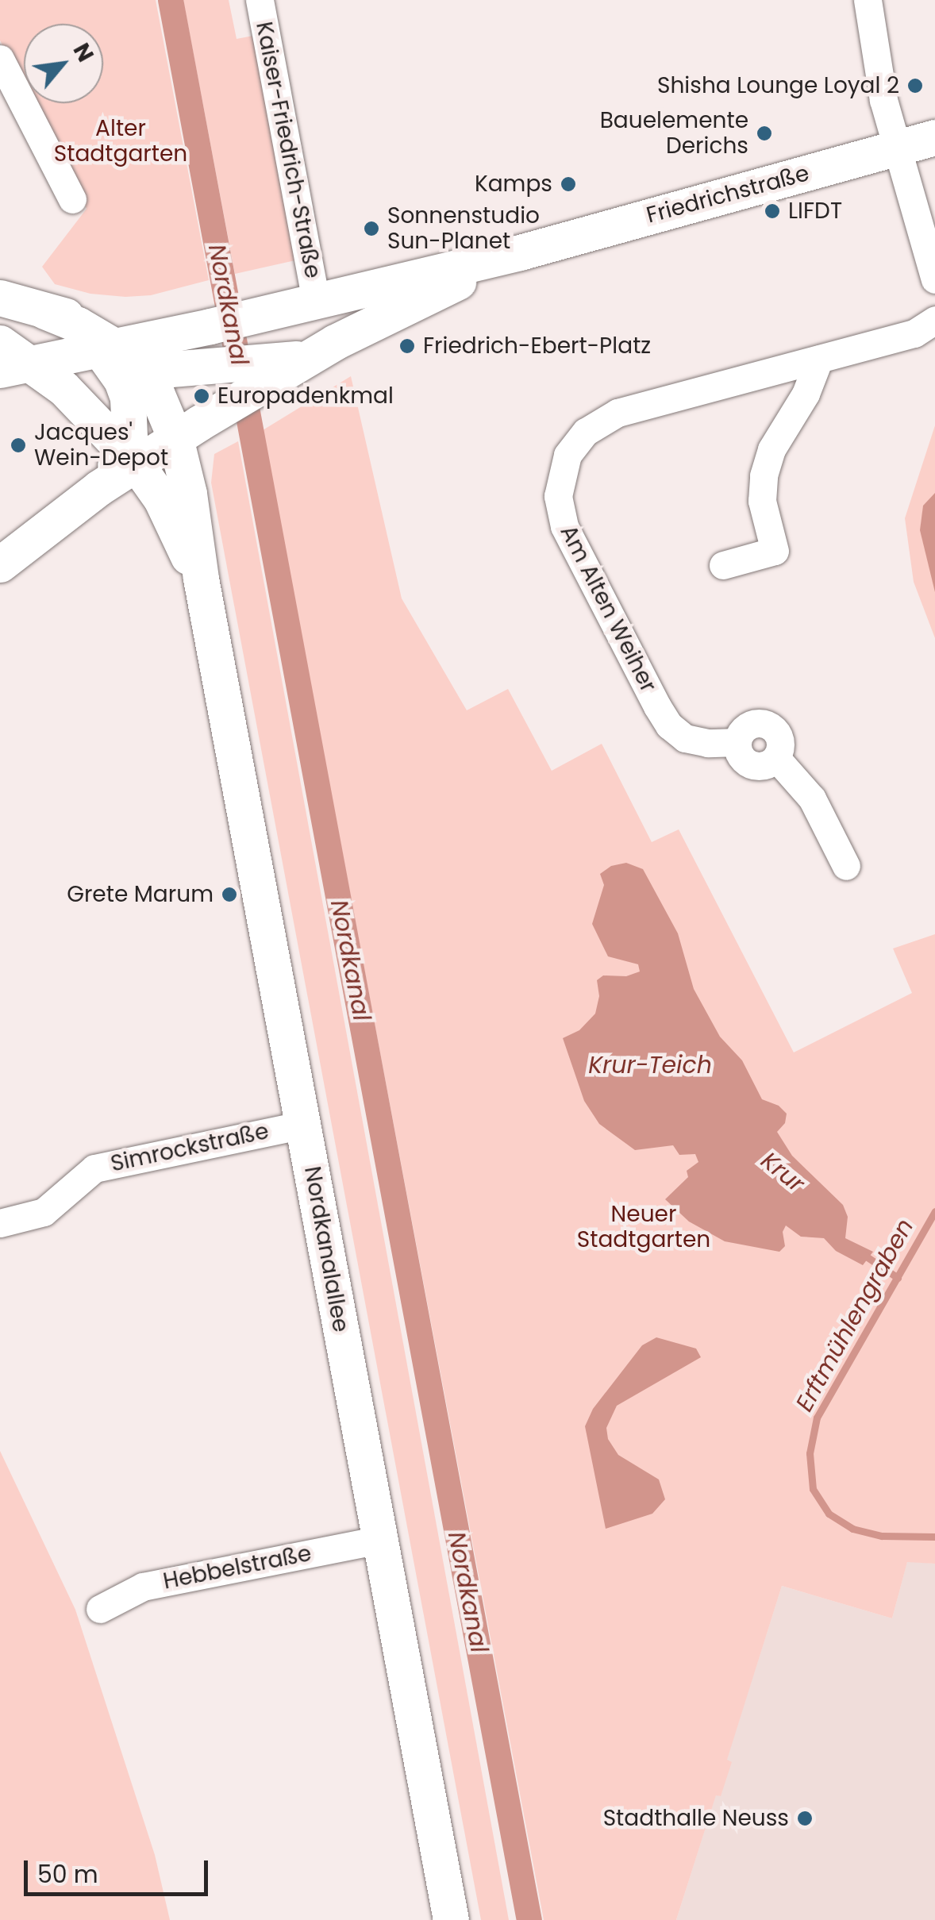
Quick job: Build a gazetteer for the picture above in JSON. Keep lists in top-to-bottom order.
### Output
{
  "streets": {
    "main road": ["Friedrichstraße", "Nordkanalallee"],
    "street": [
      "Kaiser-Friedrich-Straße",
      "Am Alten Weiher",
      "Simrockstraße",
      "Hebbelstraße"
    ]
  },
  "crossings": [
    ["Kaiser-Friedrich-Straße", "Friedrichstraße"],
    ["Simrockstraße", "Nordkanalallee"],
    ["Nordkanalallee", "Hebbelstraße"]
  ],
  "water": [
    "Nordkanal",
    "Krur-Teich",
    "Krur",
    "Erftmühlengraben"
  ],
  "parks": ["Alter Stadtgarten", "Neuer Stadtgarten"],
  "places": [
    "Shisha Lounge Loyal 2",
    "Bauelemente Derichs",
    "Kamps",
    "LIFDT",
    "Sonnenstudio Sun-Planet",
    "Friedrich-Ebert-Platz",
    "Europadenkmal",
    "Jacques' Wein-Depot",
    "Grete Marum",
    "Stadthalle Neuss"
  ],
  "scale_bar": "50 m",
  "north": "top right"
}
